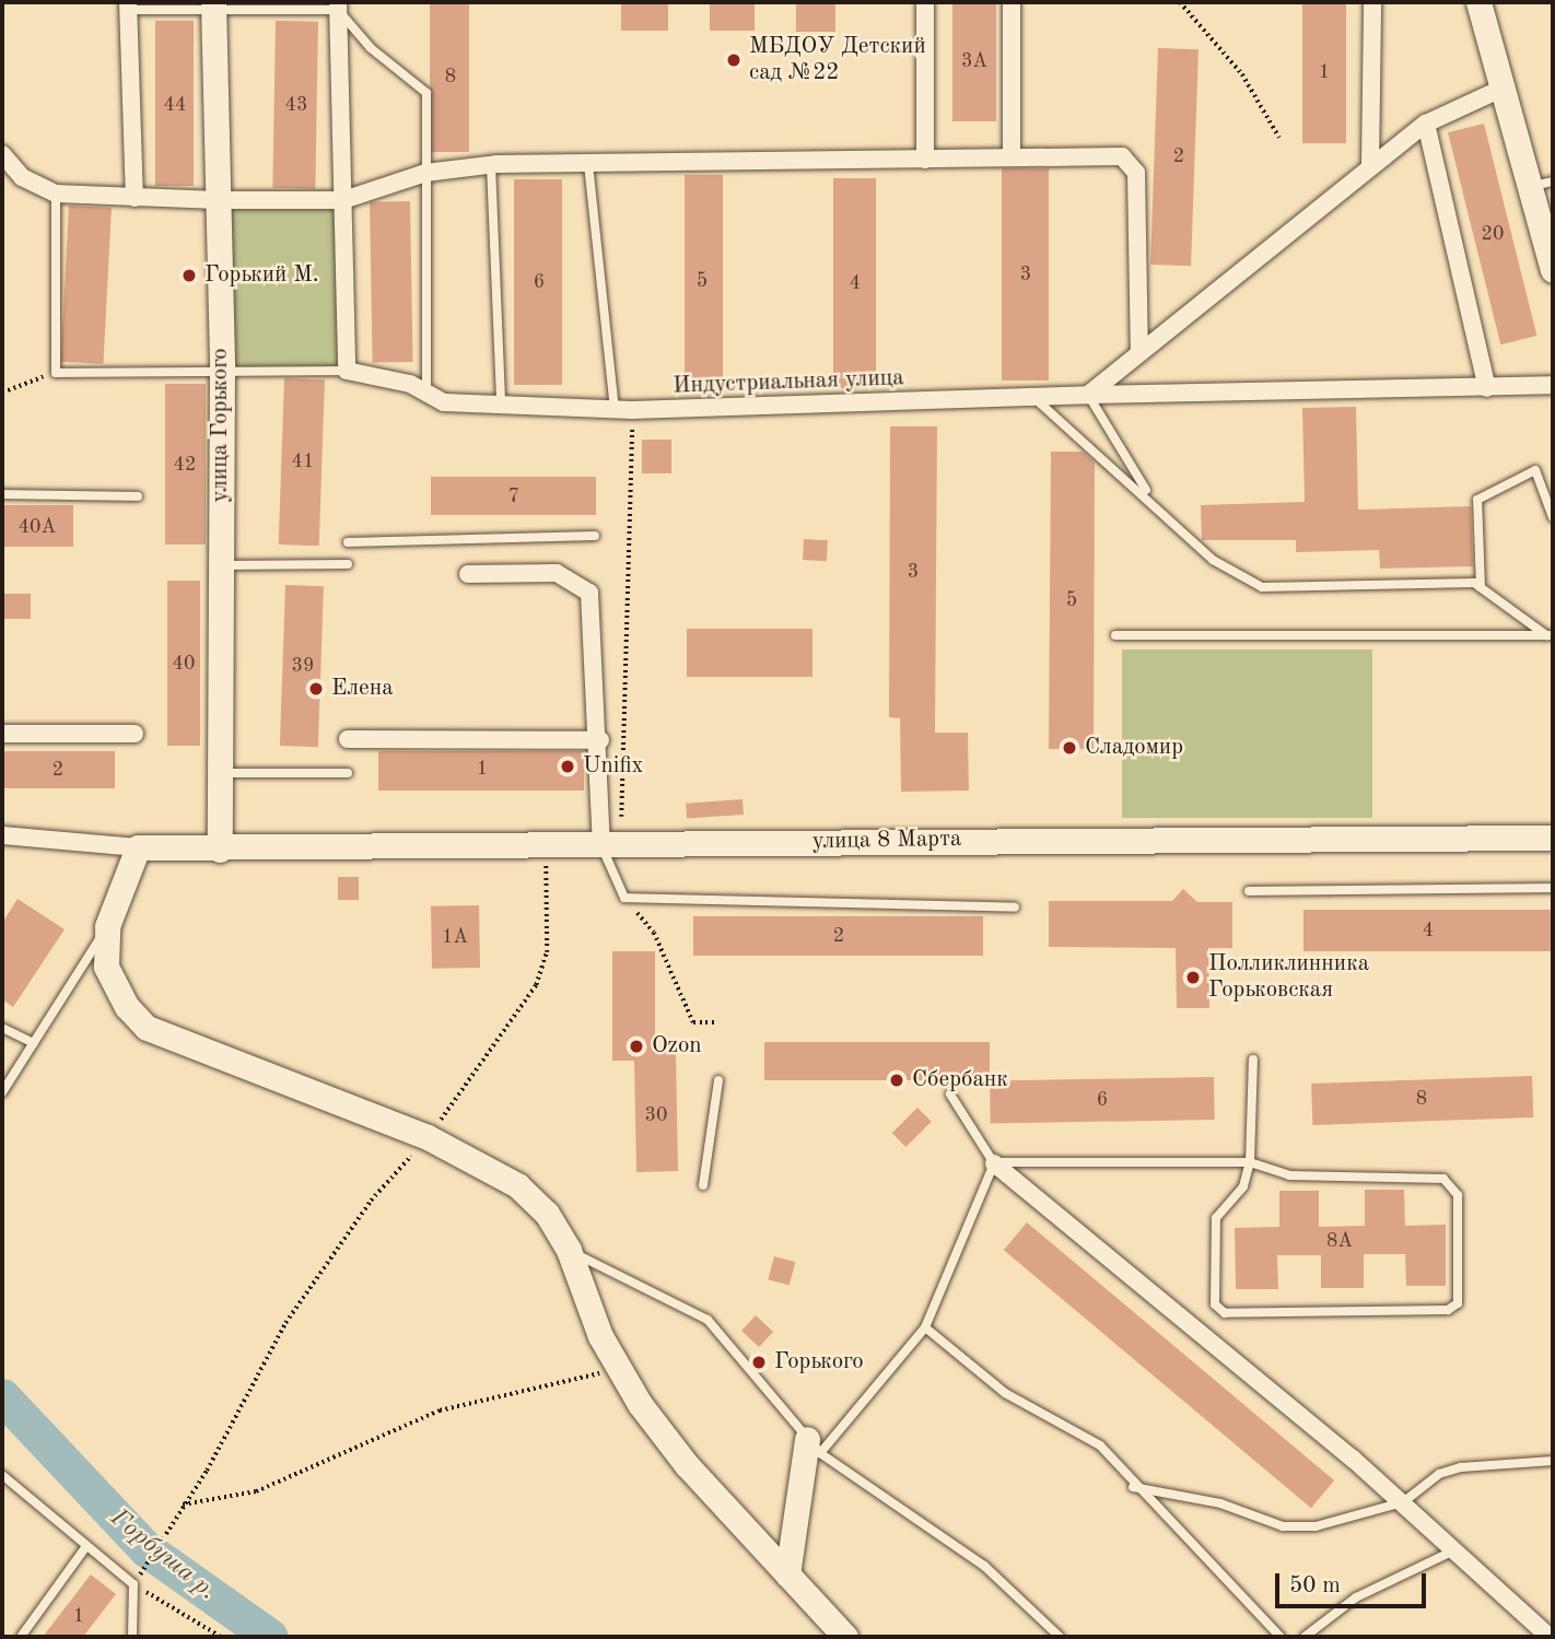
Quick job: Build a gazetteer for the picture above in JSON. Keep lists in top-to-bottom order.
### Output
{
  "streets": {
    "street": ["Индустриальная улица", "улица Горького", "улица 8 Марта"]
  },
  "crossings": [
    ["улица Горького", "улица 8 Марта"]
  ],
  "water": ["Горбуша р."],
  "places": [
    "МБДОУ Детский сад №22",
    "Горький М.",
    "Елена",
    "Сладомир",
    "Unifix",
    "Полликлинника Горьковская",
    "Ozon",
    "Сбербанк",
    "Горького"
  ],
  "house_numbers": [
    "3А",
    "1",
    "8",
    "44",
    "43",
    "2",
    "20",
    "3",
    "5",
    "6",
    "4",
    "41",
    "42",
    "7",
    "40А",
    "3",
    "5",
    "40",
    "39",
    "1",
    "2",
    "4",
    "2",
    "1А",
    "8",
    "6",
    "30",
    "8А",
    "1"
  ],
  "scale_bar": "50 m"
}
